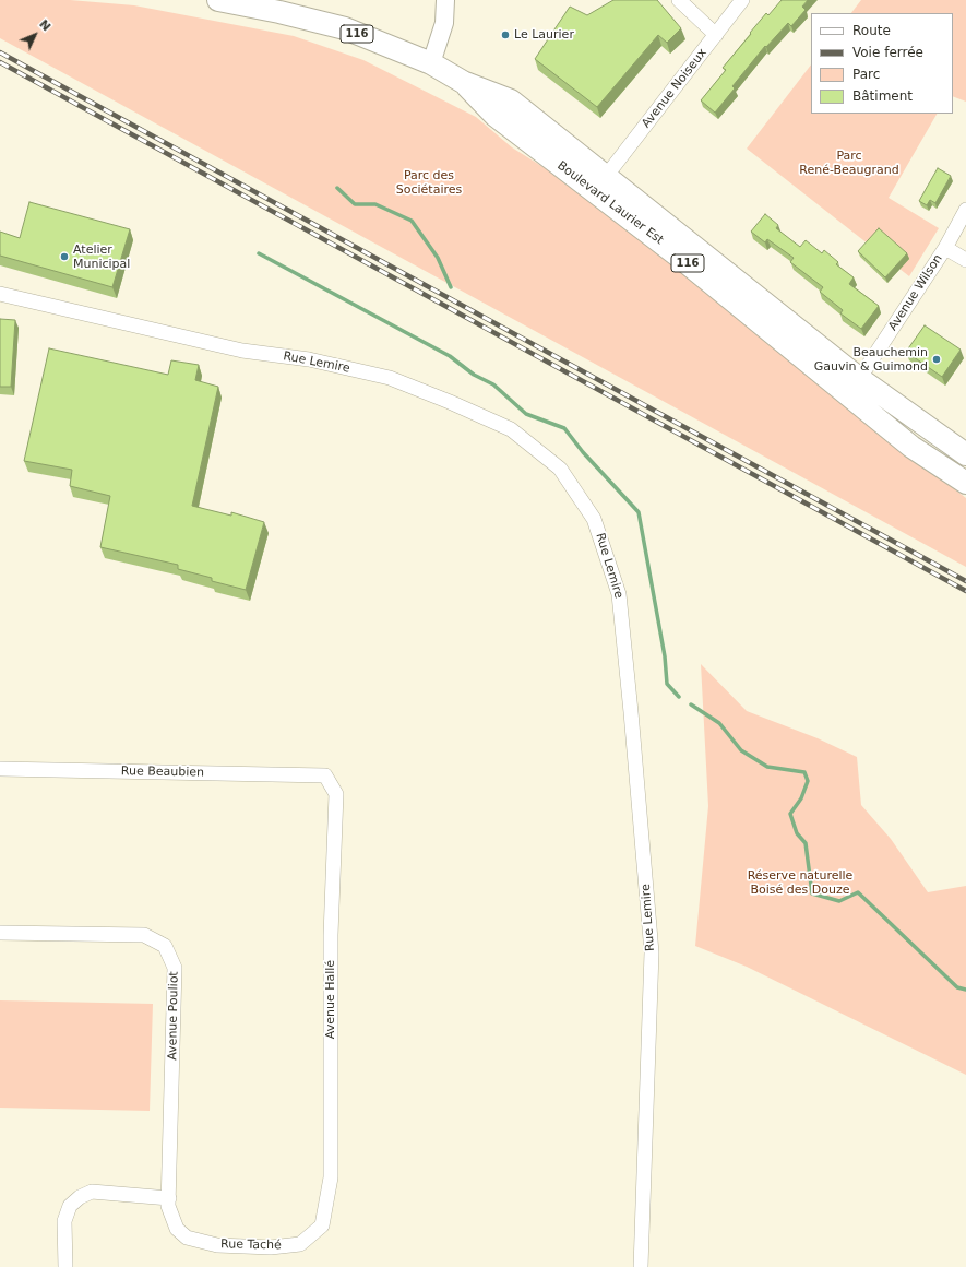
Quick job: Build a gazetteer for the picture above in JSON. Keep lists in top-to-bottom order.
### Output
{
  "streets": {
    "main road": ["116", "Boulevard Laurier Est"],
    "street": [
      "Avenue Noiseux",
      "Avenue Wilson",
      "Rue Lemire",
      "Rue Beaubien",
      "Avenue Hallé",
      "Avenue Pouliot",
      "Rue Taché"
    ]
  },
  "crossings": [
    ["Avenue Noiseux", "Boulevard Laurier Est"],
    ["Boulevard Laurier Est", "Avenue Wilson"],
    ["Rue Beaubien", "Avenue Hallé"],
    ["Avenue Hallé", "Rue Taché"],
    ["Avenue Pouliot", "Rue Taché"]
  ],
  "parks": ["Parc René-Beaugrand", "Parc des Sociétaires", "Réserve naturelle Boisé des Douze"],
  "places": ["Le Laurier", "Atelier Municipal", "Beauchemin Gauvin & Guimond"],
  "legend": [
    "Route",
    "Voie ferrée",
    "Parc",
    "Bâtiment"
  ],
  "north": "top right"
}
